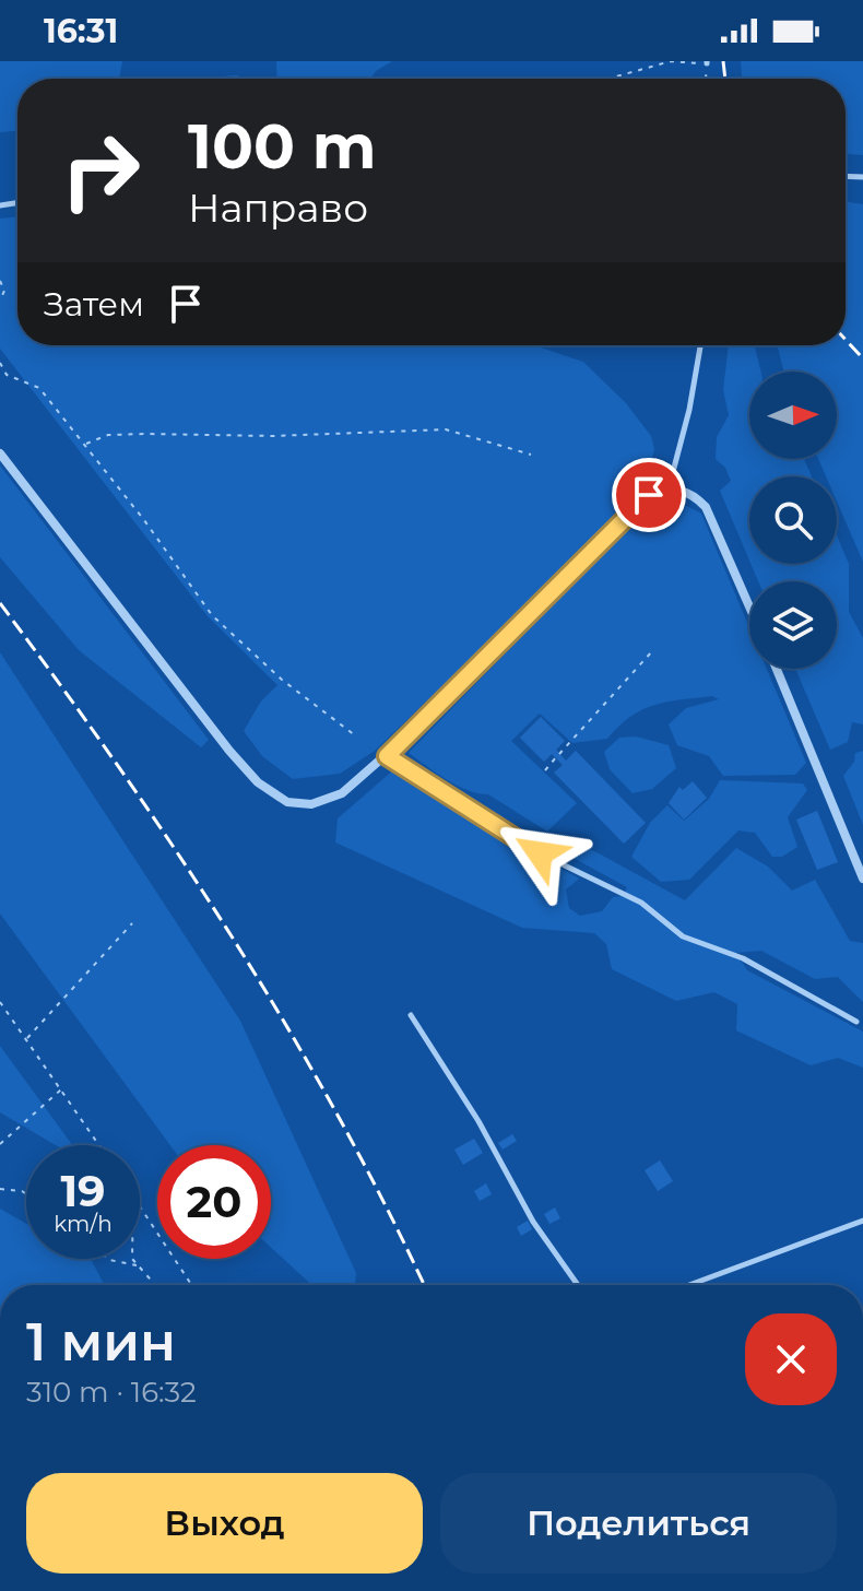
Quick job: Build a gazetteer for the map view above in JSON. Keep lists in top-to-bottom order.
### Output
{
  "north": "right",
  "page": {
    "status": "16:31",
    "turn": ["100 m", "Направо"],
    "then": "Затем",
    "speed": "19 km/h",
    "limit": "20",
    "heading": ["1 мин", "310 m · 16:32"],
    "buttons": ["Выход", "Поделиться"]
  }
}
